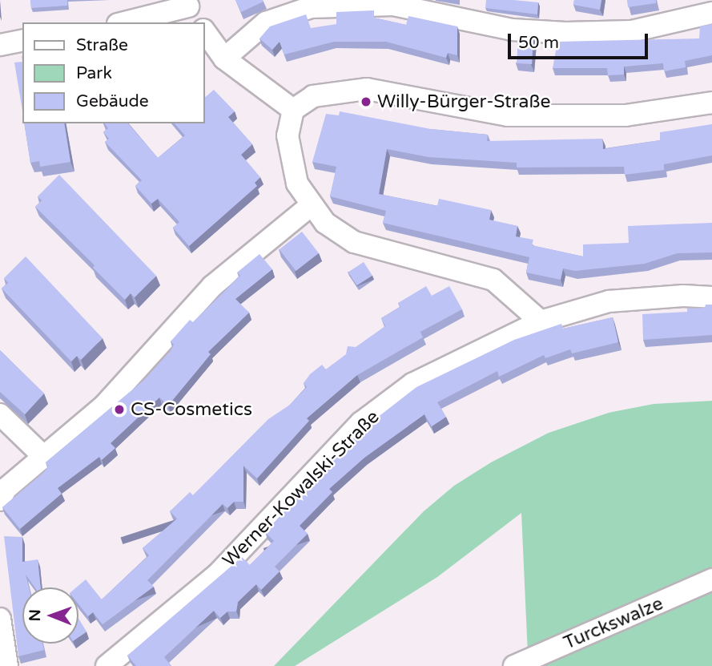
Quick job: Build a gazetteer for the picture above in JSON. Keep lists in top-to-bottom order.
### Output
{
  "streets": {
    "street": ["Werner-Kowalski-Straße", "Turckswalze"]
  },
  "places": ["Willy-Bürger-Straße", "CS-Cosmetics"],
  "legend": ["Straße", "Park", "Gebäude"],
  "scale_bar": "50 m",
  "north": "left"
}
